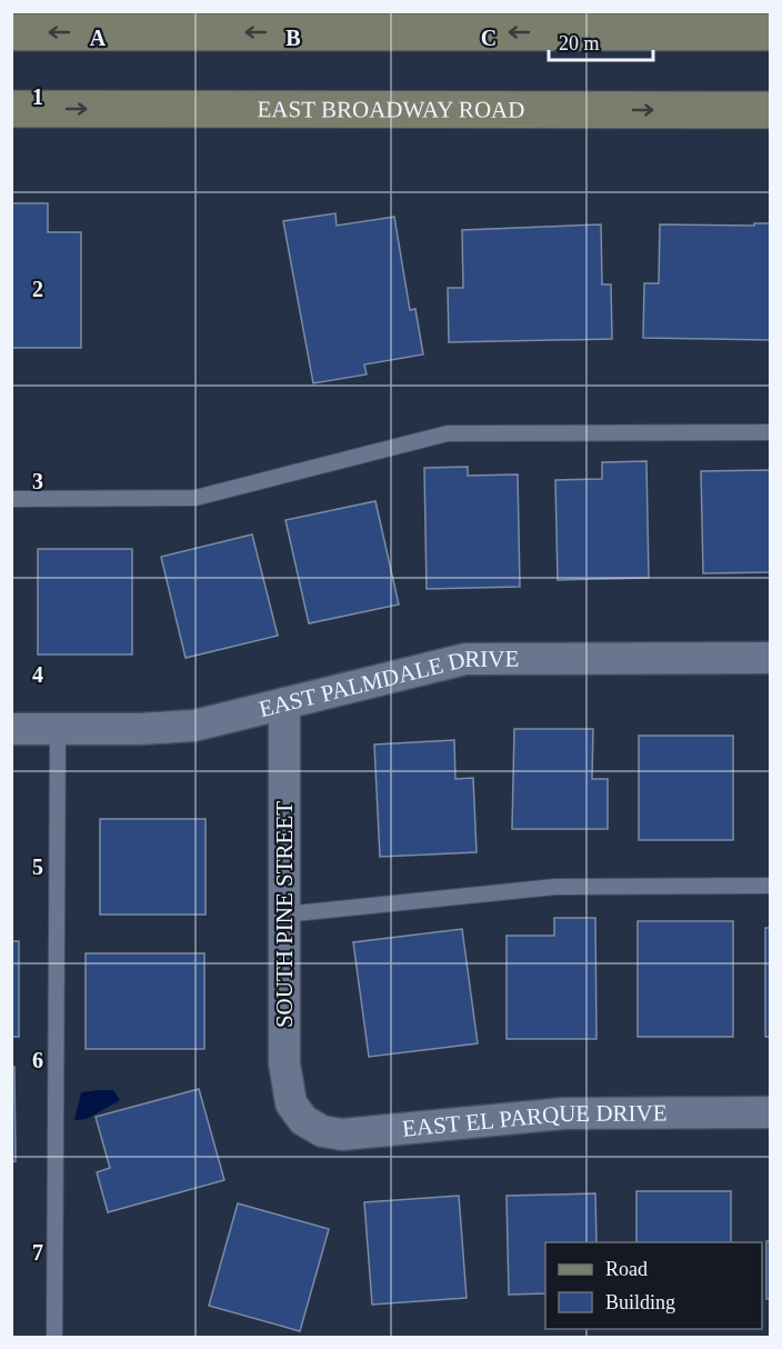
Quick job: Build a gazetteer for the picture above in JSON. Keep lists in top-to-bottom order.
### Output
{
  "streets": {
    "main road": ["EAST BROADWAY ROAD"],
    "street": ["EAST PALMDALE DRIVE", "SOUTH PINE STREET", "EAST EL PARQUE DRIVE"]
  },
  "crossings": [
    ["EAST PALMDALE DRIVE", "SOUTH PINE STREET"],
    ["SOUTH PINE STREET", "EAST EL PARQUE DRIVE"]
  ],
  "legend": ["Road", "Building"],
  "scale_bar": "20 m",
  "grid": {
    "columns": ["A", "B", "C"],
    "rows": [
      "1",
      "2",
      "3",
      "4",
      "5",
      "6",
      "7"
    ]
  }
}
